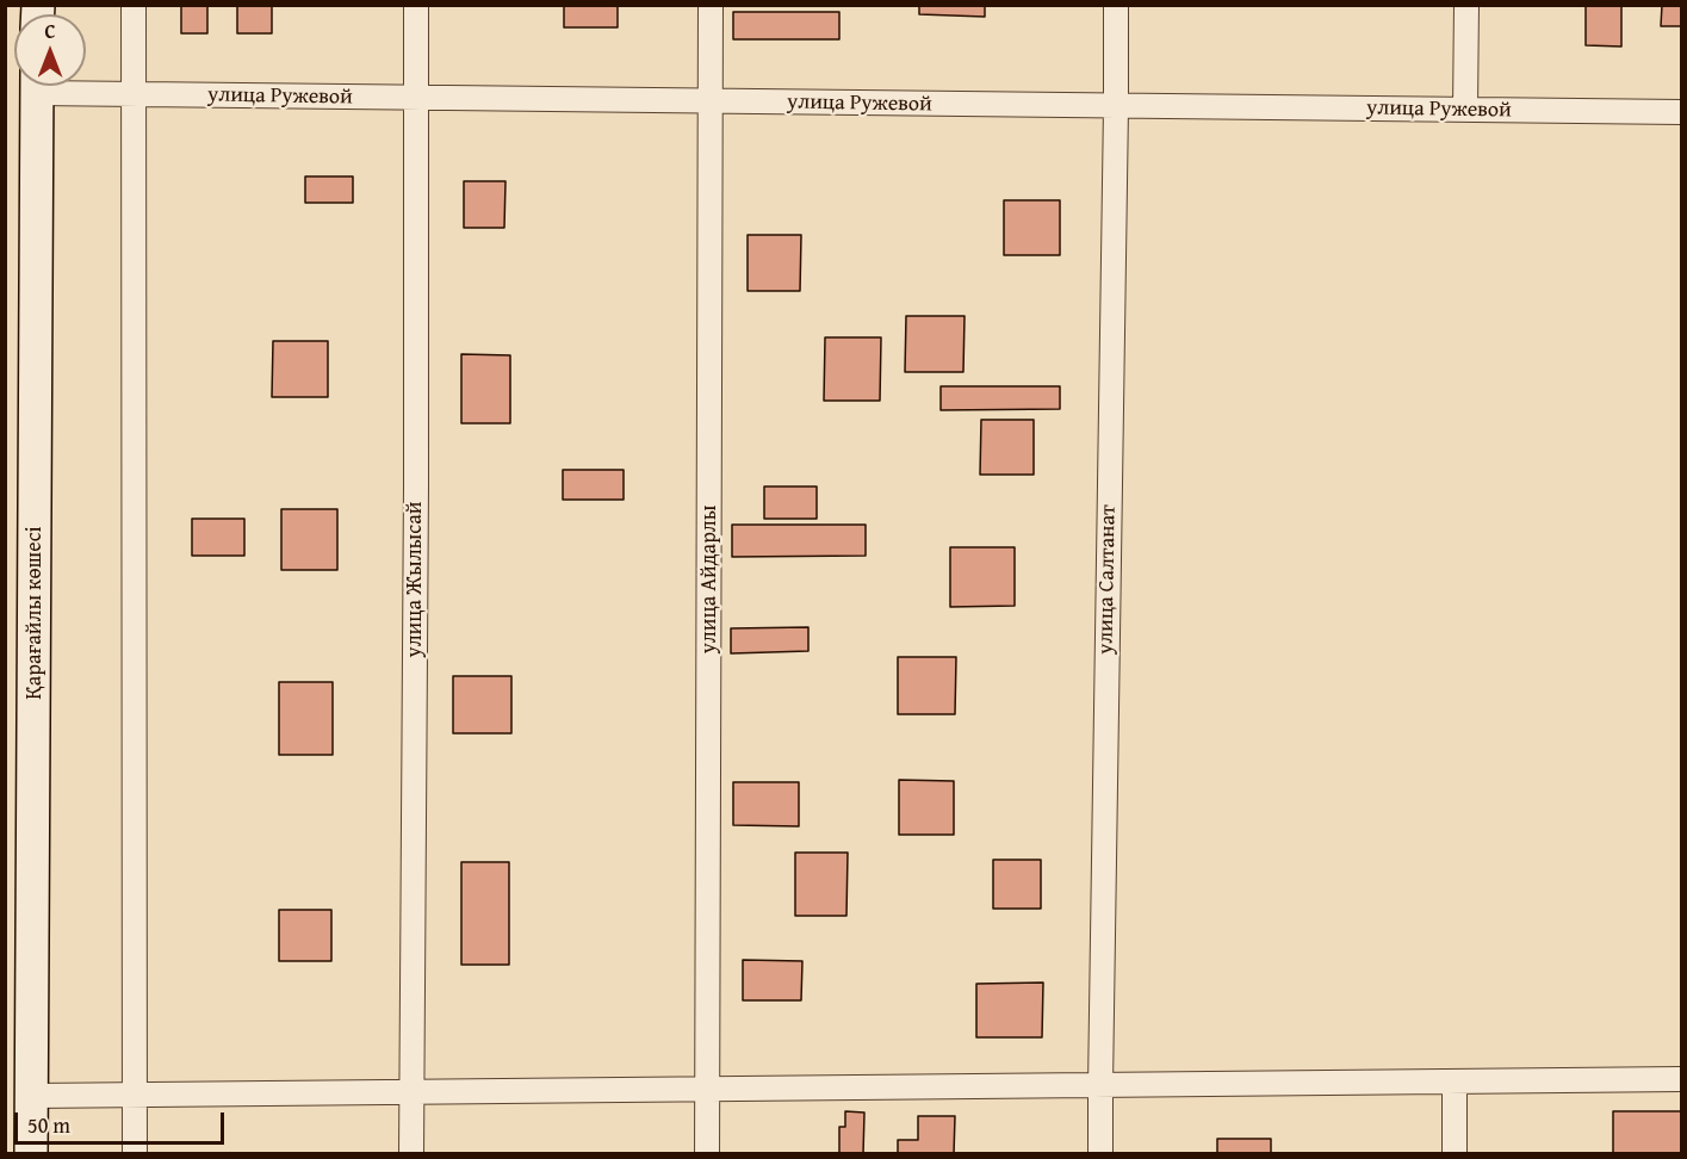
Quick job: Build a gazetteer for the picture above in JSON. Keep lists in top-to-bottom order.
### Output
{
  "streets": {
    "street": [
      "улица Ружевой",
      "улица Жылысай",
      "улица Айдарлы",
      "улица Салтанат",
      "Қарағайлы көшесі"
    ]
  },
  "crossings": [
    ["улица Ружевой", "улица Жылысай"],
    ["улица Ружевой", "улица Айдарлы"],
    ["улица Ружевой", "улица Салтанат"]
  ],
  "scale_bar": "50 m",
  "north": "top"
}
